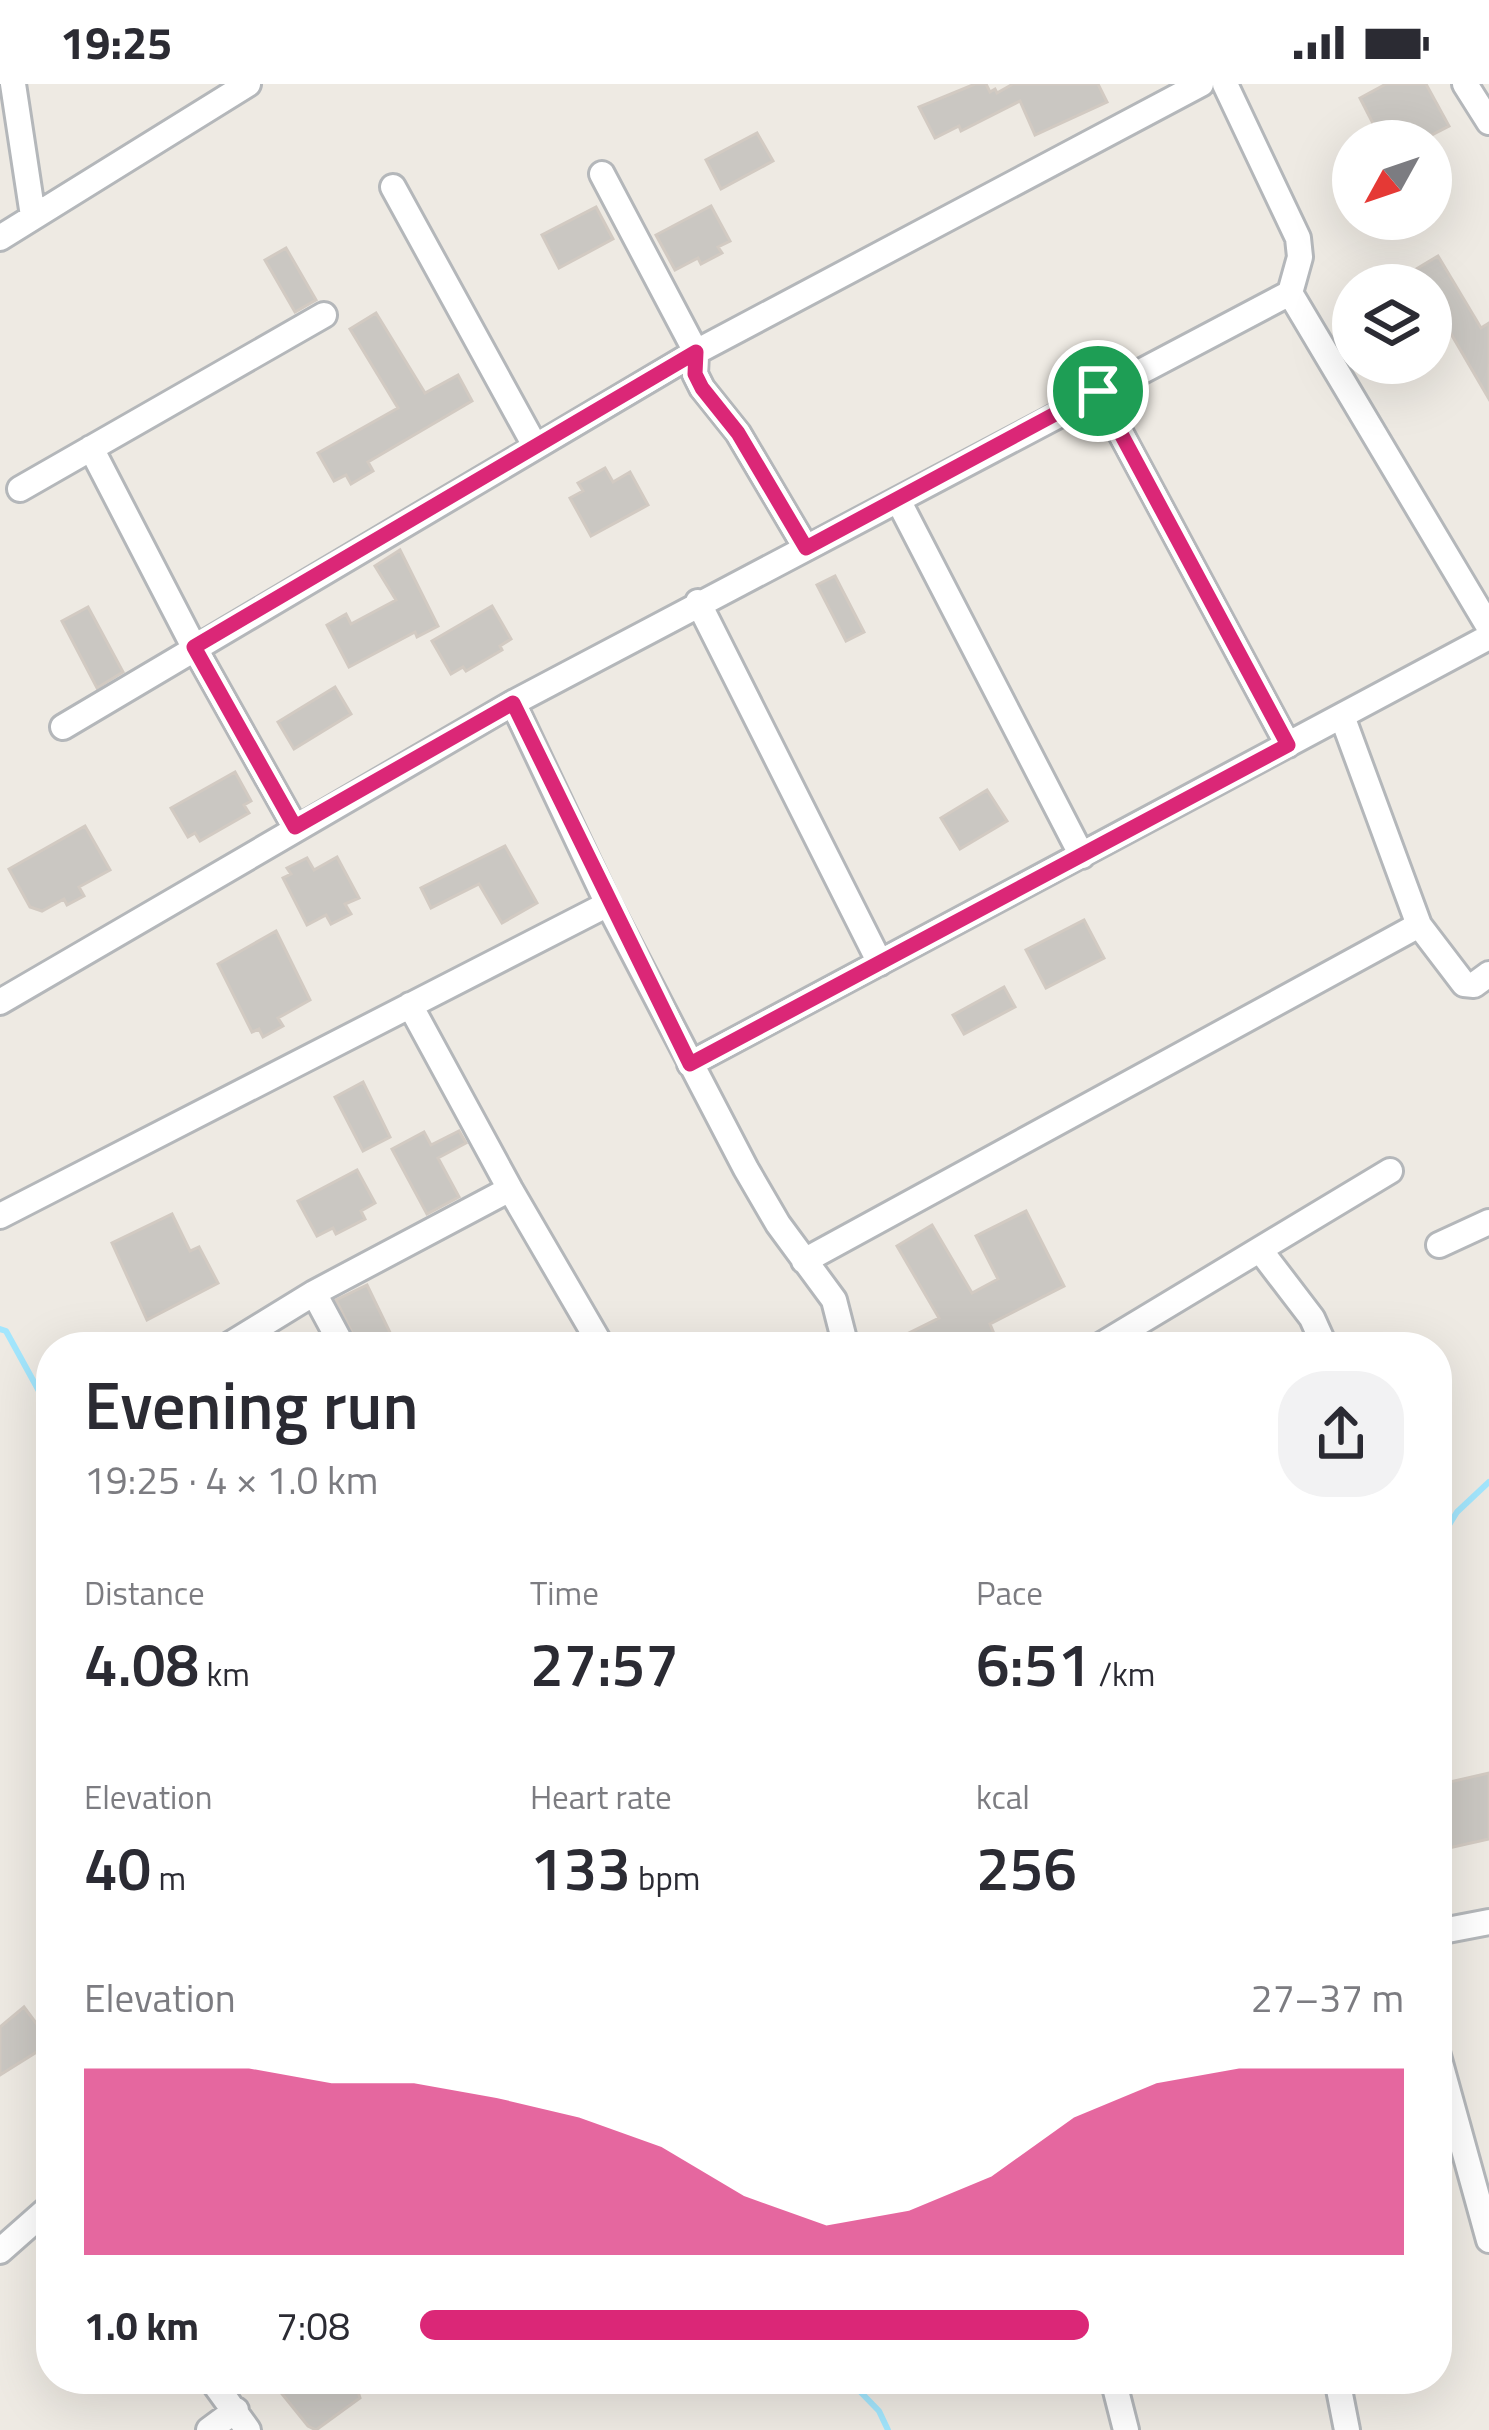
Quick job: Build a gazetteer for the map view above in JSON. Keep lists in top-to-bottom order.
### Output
{
  "north": "bottom left",
  "page": {
    "status": "19:25",
    "heading": ["Evening run", "19:25 · 4 × 1.0 km"],
    "stats": [
      ["Distance", "4.08 km"],
      ["Time", "27:57"],
      ["Pace", "6:51 /km"],
      ["Elevation", "40 m"],
      ["Heart rate", "133 bpm"],
      ["kcal", "256"]
    ],
    "chart": ["Elevation", "27–37 m"],
    "list": [
      {
        "name": "1.0 km",
        "note": "7:08"
      }
    ]
  }
}
